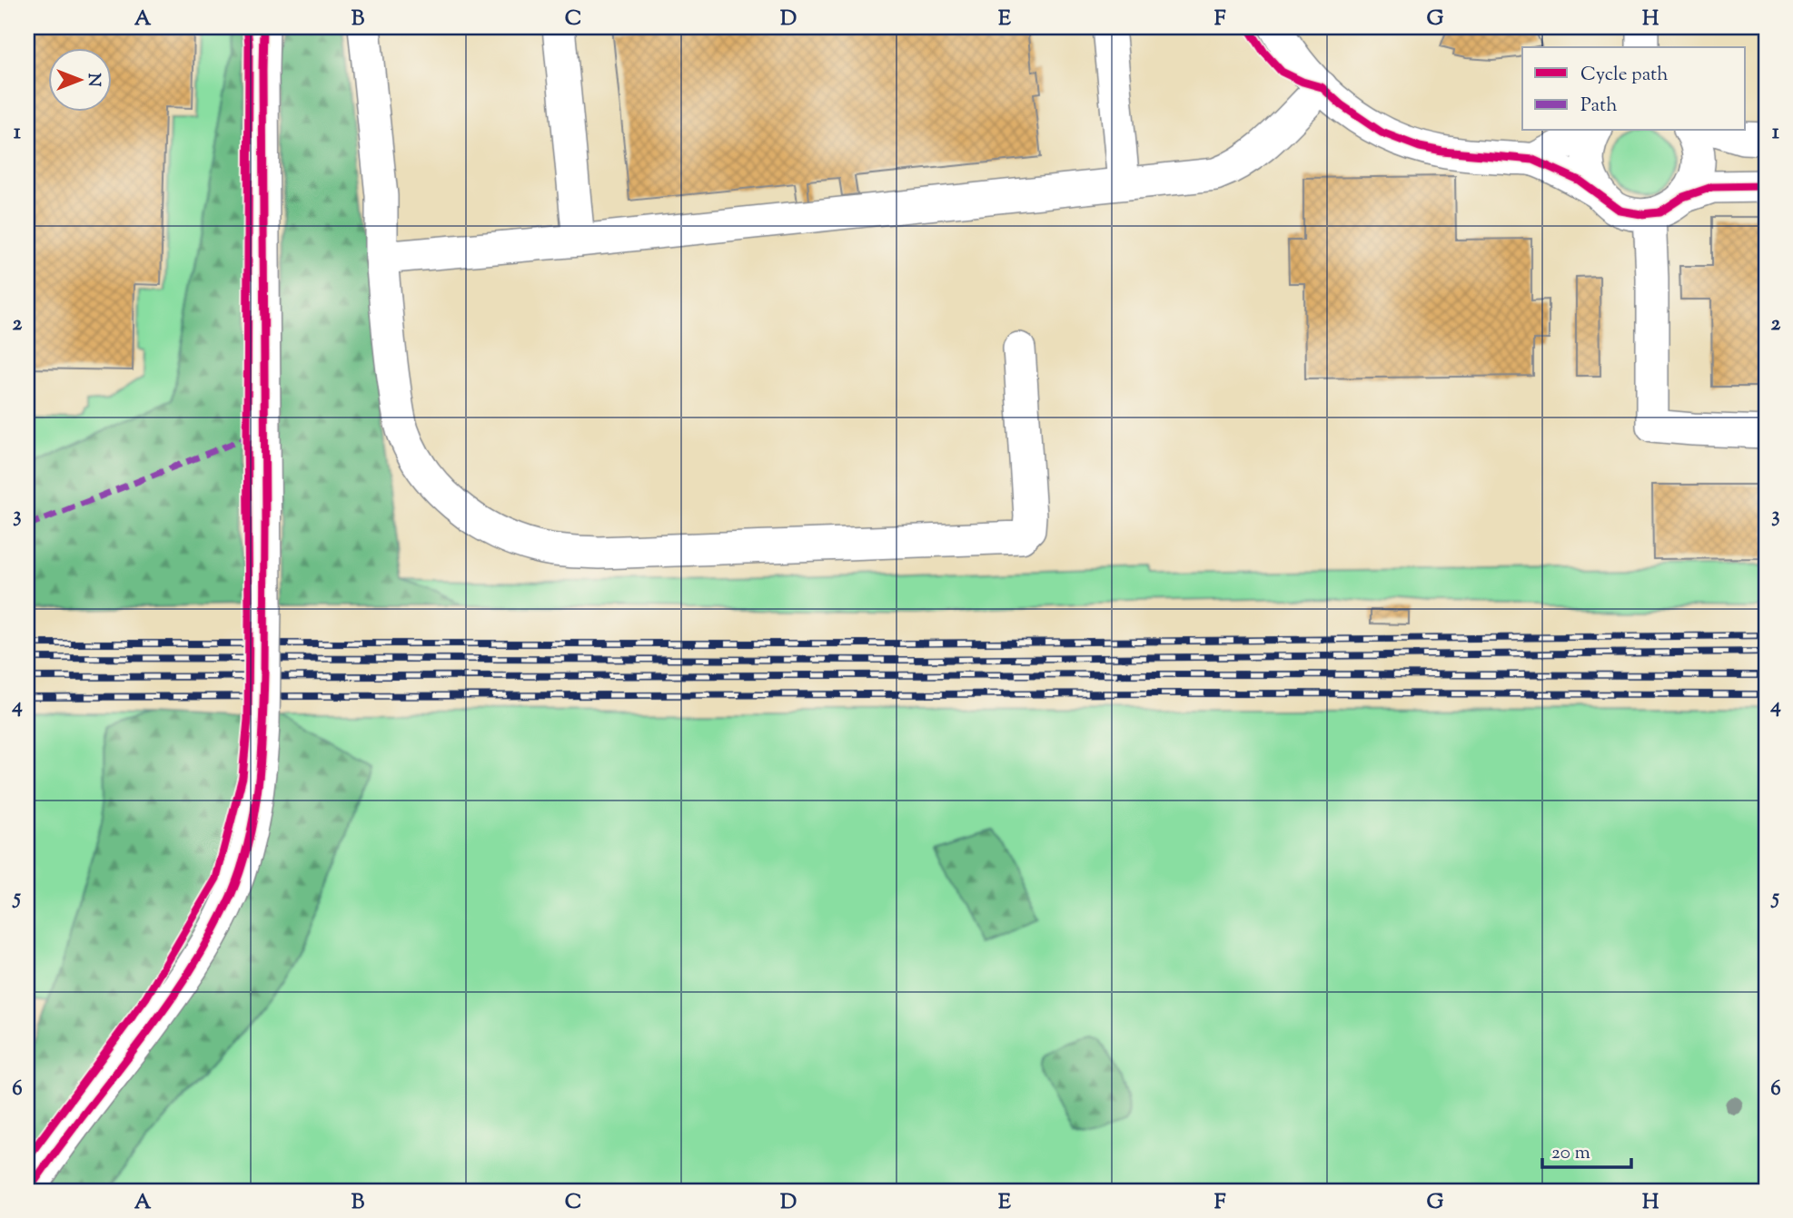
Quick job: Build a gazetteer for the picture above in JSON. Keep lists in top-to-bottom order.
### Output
{
  "legend": ["Cycle path", "Path"],
  "scale_bar": "20 m",
  "north": "right",
  "grid": {
    "columns": [
      "A",
      "B",
      "C",
      "D",
      "E",
      "F",
      "G",
      "H"
    ],
    "rows": [
      "1",
      "2",
      "3",
      "4",
      "5",
      "6"
    ]
  }
}
